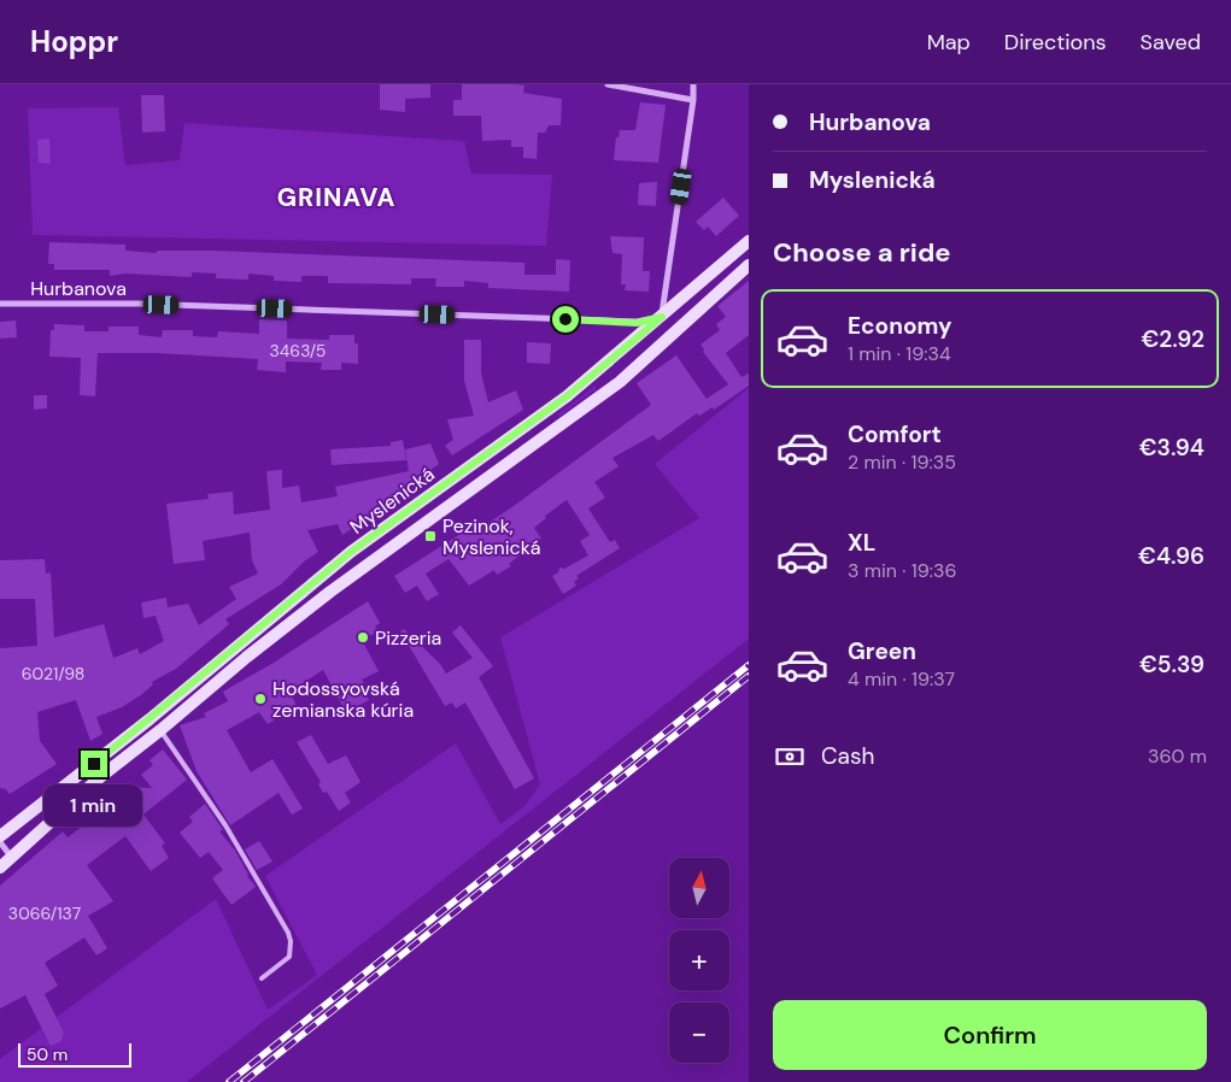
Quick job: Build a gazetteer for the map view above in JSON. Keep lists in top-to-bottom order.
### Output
{
  "streets": {
    "main road": ["Myslenická"],
    "street": ["Hurbanova"]
  },
  "crossings": [
    ["Hurbanova", "Myslenická"]
  ],
  "districts": ["GRINAVA"],
  "places": {
    "transit": ["Pezinok, Myslenická"],
    "other": ["Pizzeria", "Hodossyovská zemianska kúria"]
  },
  "house_numbers": ["3463/5", "6021/98", "3066/137"],
  "scale_bar": "50 m",
  "north": "top",
  "page": {
    "header": "Hoppr",
    "nav": ["Map", "Directions", "Saved"],
    "banner": ["Hurbanova", "Myslenická"],
    "heading": "Choose a ride",
    "list": [
      {
        "name": "Economy",
        "note": "1 min · 19:34",
        "value": "€2.92"
      },
      {
        "name": "Comfort",
        "note": "2 min · 19:35",
        "value": "€3.94"
      },
      {
        "name": "XL",
        "note": "3 min · 19:36",
        "value": "€4.96"
      },
      {
        "name": "Green",
        "note": "4 min · 19:37",
        "value": "€5.39"
      }
    ],
    "pay": ["Cash", "360 m"],
    "bubble": "1 min",
    "map_buttons": ["+", "−"],
    "buttons": "Confirm",
    "scale": "50 m"
  }
}
